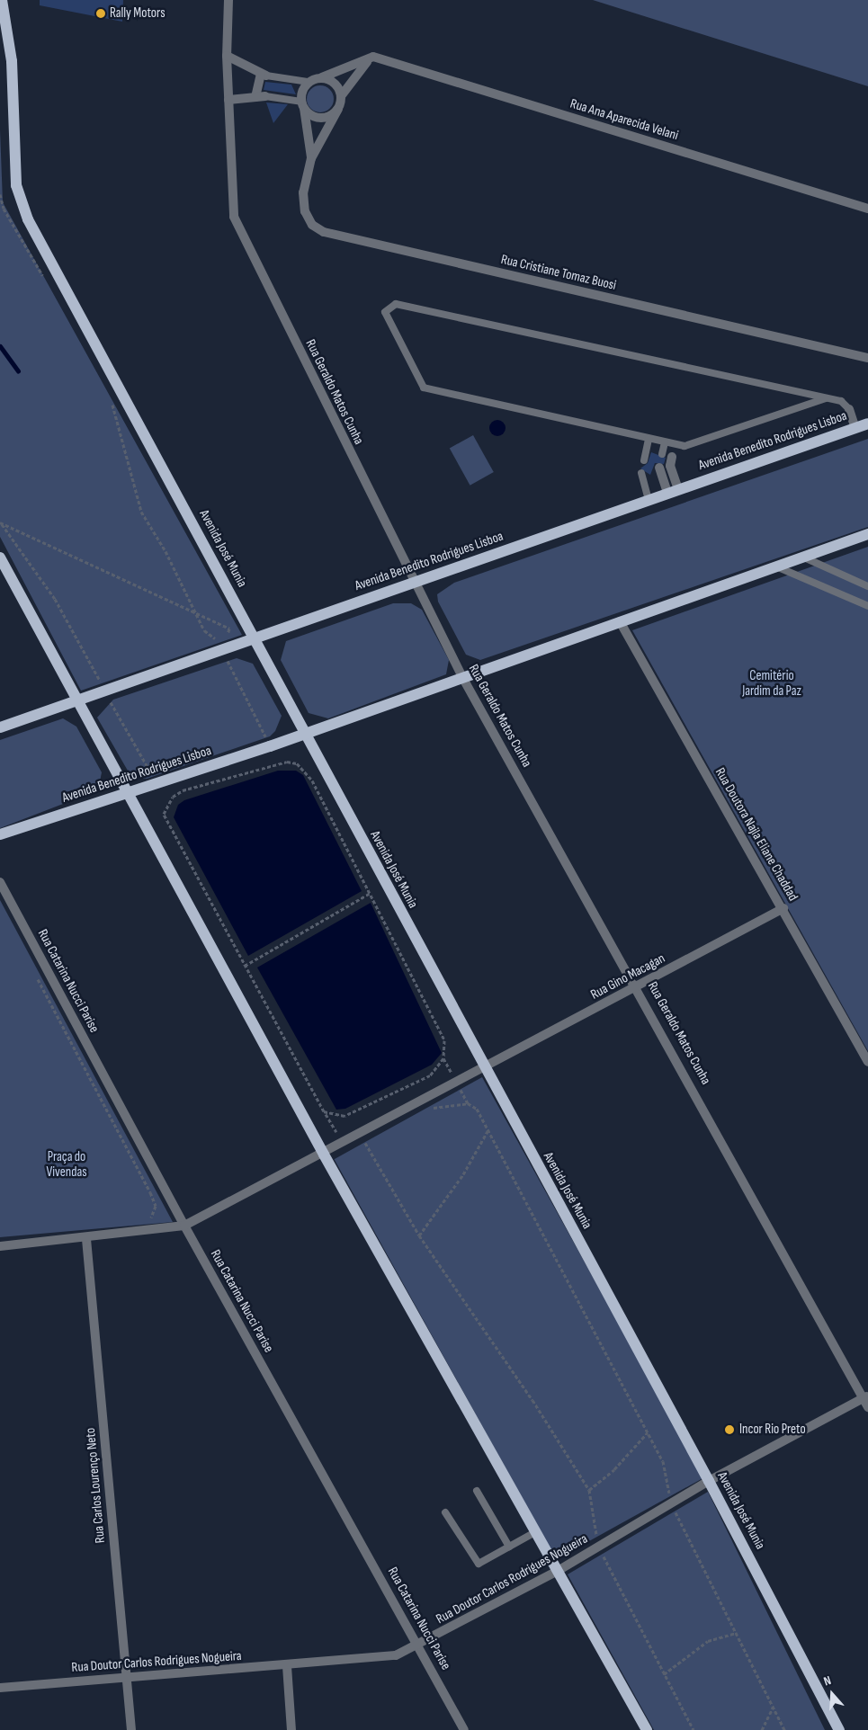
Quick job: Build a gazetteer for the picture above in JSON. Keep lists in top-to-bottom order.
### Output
{
  "streets": {
    "main road": ["Avenida Benedito Rodrigues Lisboa", "Avenida José Munia"],
    "street": [
      "Rua Ana Aparecida Velani",
      "Rua Cristiane Tomaz Buosi",
      "Rua Geraldo Matos Cunha",
      "Rua Doutora Najla Eliane Chaddad",
      "Rua Gino Macagan",
      "Rua Catarina Nucci Parise",
      "Rua Carlos Lourenço Neto",
      "Rua Doutor Carlos Rodrigues Nogueira"
    ]
  },
  "crossings": [
    ["Rua Geraldo Matos Cunha", "Avenida Benedito Rodrigues Lisboa"],
    ["Rua Geraldo Matos Cunha", "Rua Gino Macagan"],
    ["Rua Geraldo Matos Cunha", "Rua Doutor Carlos Rodrigues Nogueira"],
    ["Avenida Benedito Rodrigues Lisboa", "Avenida José Munia"],
    ["Avenida Benedito Rodrigues Lisboa", "Rua Doutora Najla Eliane Chaddad"],
    ["Avenida José Munia", "Rua Gino Macagan"],
    ["Avenida José Munia", "Rua Doutor Carlos Rodrigues Nogueira"],
    ["Rua Doutora Najla Eliane Chaddad", "Rua Gino Macagan"],
    ["Rua Gino Macagan", "Rua Catarina Nucci Parise"],
    ["Rua Gino Macagan", "Rua Carlos Lourenço Neto"],
    ["Rua Catarina Nucci Parise", "Rua Doutor Carlos Rodrigues Nogueira"],
    ["Rua Carlos Lourenço Neto", "Rua Doutor Carlos Rodrigues Nogueira"]
  ],
  "parks": ["Cemitério Jardim da Paz", "Praça do Vivendas"],
  "places": ["Rally Motors", "Incor Rio Preto"],
  "north": "top"
}
